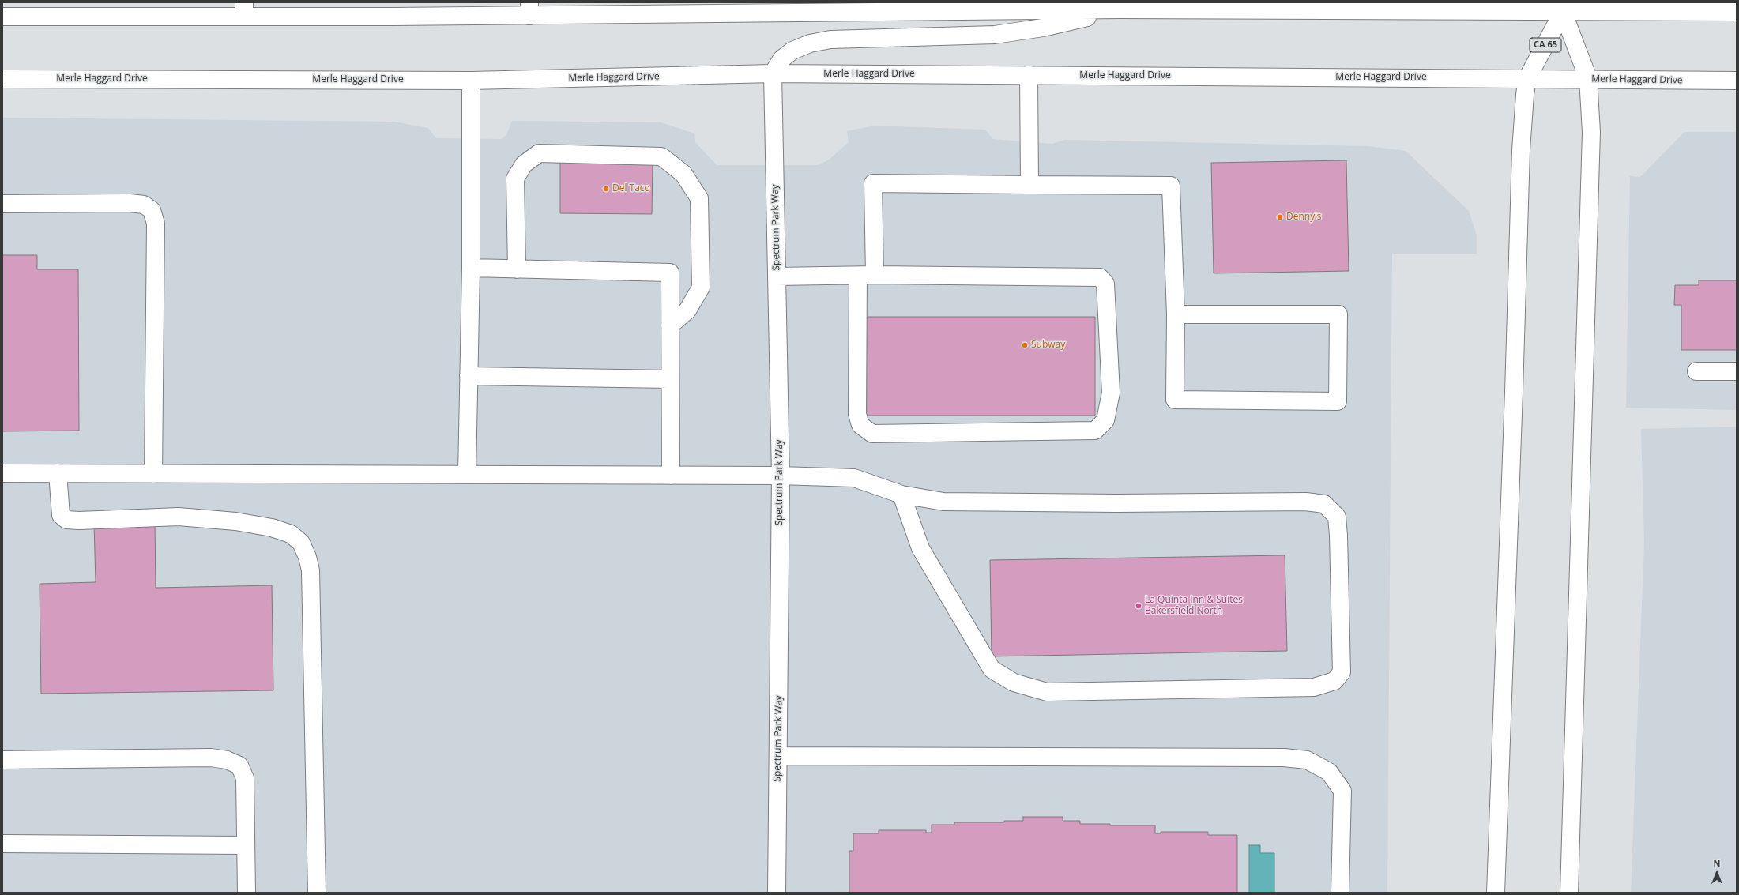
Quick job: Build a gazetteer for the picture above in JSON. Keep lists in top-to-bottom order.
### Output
{
  "streets": {
    "main road": ["CA 65", "Merle Haggard Drive", "Spectrum Park Way"]
  },
  "crossings": [
    ["CA 65", "Merle Haggard Drive"],
    ["Merle Haggard Drive", "Spectrum Park Way"]
  ],
  "places": [
    "Del Taco",
    "Denny's",
    "Subway",
    "La Quinta Inn & Suites Bakersfield North"
  ],
  "north": "top"
}
